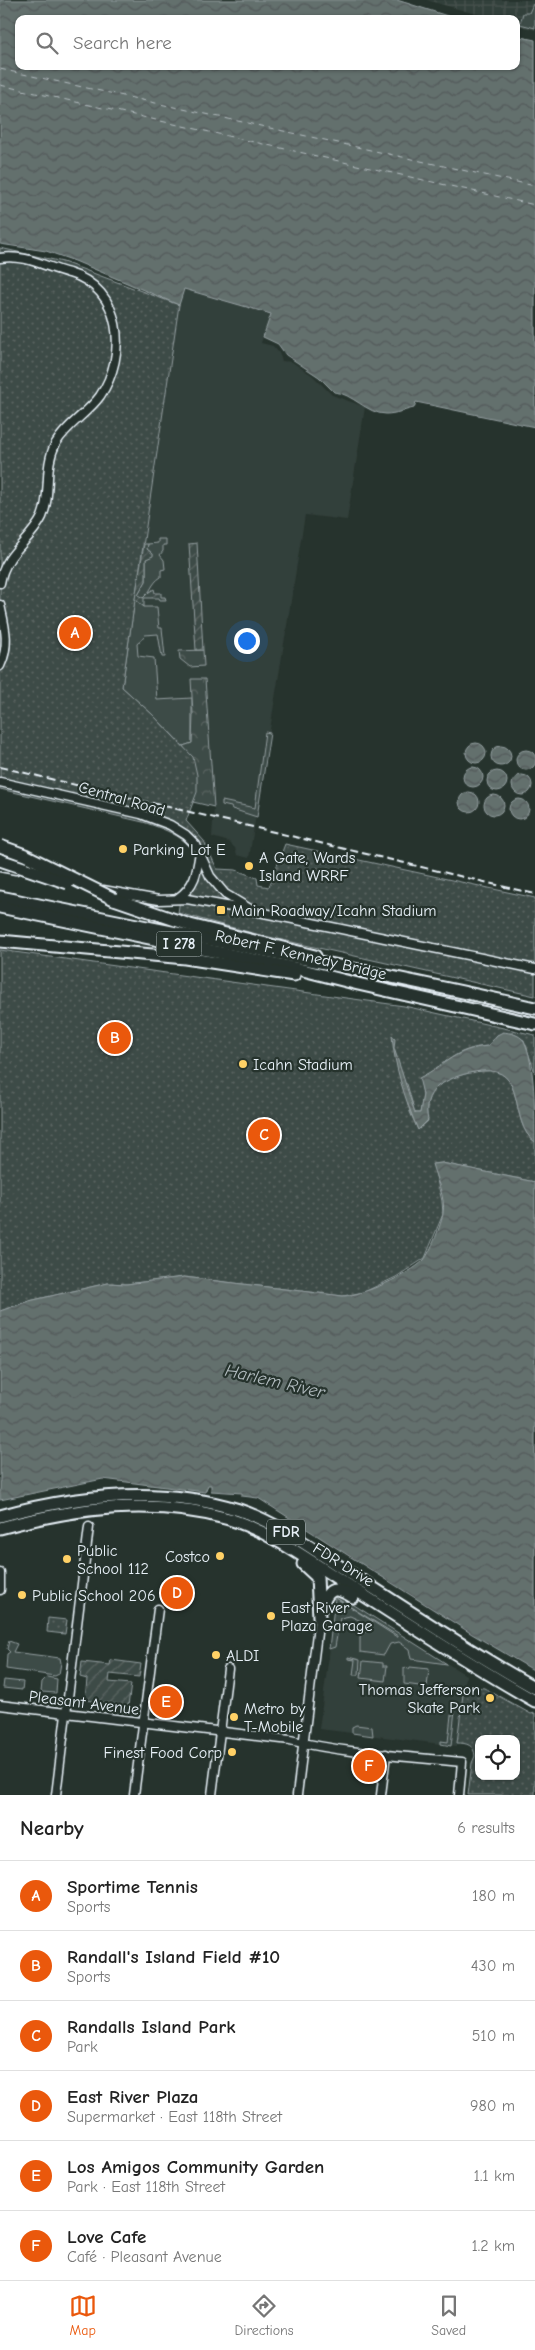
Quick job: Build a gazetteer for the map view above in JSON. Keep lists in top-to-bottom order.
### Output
{
  "streets": {
    "highway": [
      "I 278",
      "Robert F. Kennedy Bridge",
      "FDR",
      "FDR Drive"
    ],
    "street": ["Central Road", "Pleasant Avenue"]
  },
  "water": ["Harlem River"],
  "places": {
    "other": [
      "Parking Lot E",
      "A Gate, Wards Island WRRF",
      "Icahn Stadium",
      "Costco",
      "Public School 112",
      "Public School 206",
      "East River Plaza Garage",
      "ALDI",
      "Thomas Jefferson Skate Park",
      "Metro by T-Mobile",
      "Finest Food Corp"
    ],
    "transit": ["Main Roadway/Icahn Stadium"]
  },
  "page": {
    "search": "Search here",
    "pins": [
      "A",
      "B",
      "C",
      "D",
      "E",
      "F"
    ],
    "heading": ["Nearby", "6 results"],
    "list": [
      {
        "mark": "A",
        "name": "Sportime Tennis",
        "note": "Sports",
        "value": "180 m"
      },
      {
        "mark": "B",
        "name": "Randall's Island Field #10",
        "note": "Sports",
        "value": "430 m"
      },
      {
        "mark": "C",
        "name": "Randalls Island Park",
        "note": "Park",
        "value": "510 m"
      },
      {
        "mark": "D",
        "name": "East River Plaza",
        "note": "Supermarket · East 118th Street",
        "value": "980 m"
      },
      {
        "mark": "E",
        "name": "Los Amigos Community Garden",
        "note": "Park · East 118th Street",
        "value": "1.1 km"
      },
      {
        "mark": "F",
        "name": "Love Cafe",
        "note": "Café · Pleasant Avenue",
        "value": "1.2 km"
      }
    ],
    "nav": ["Map", "Directions", "Saved"]
  }
}
